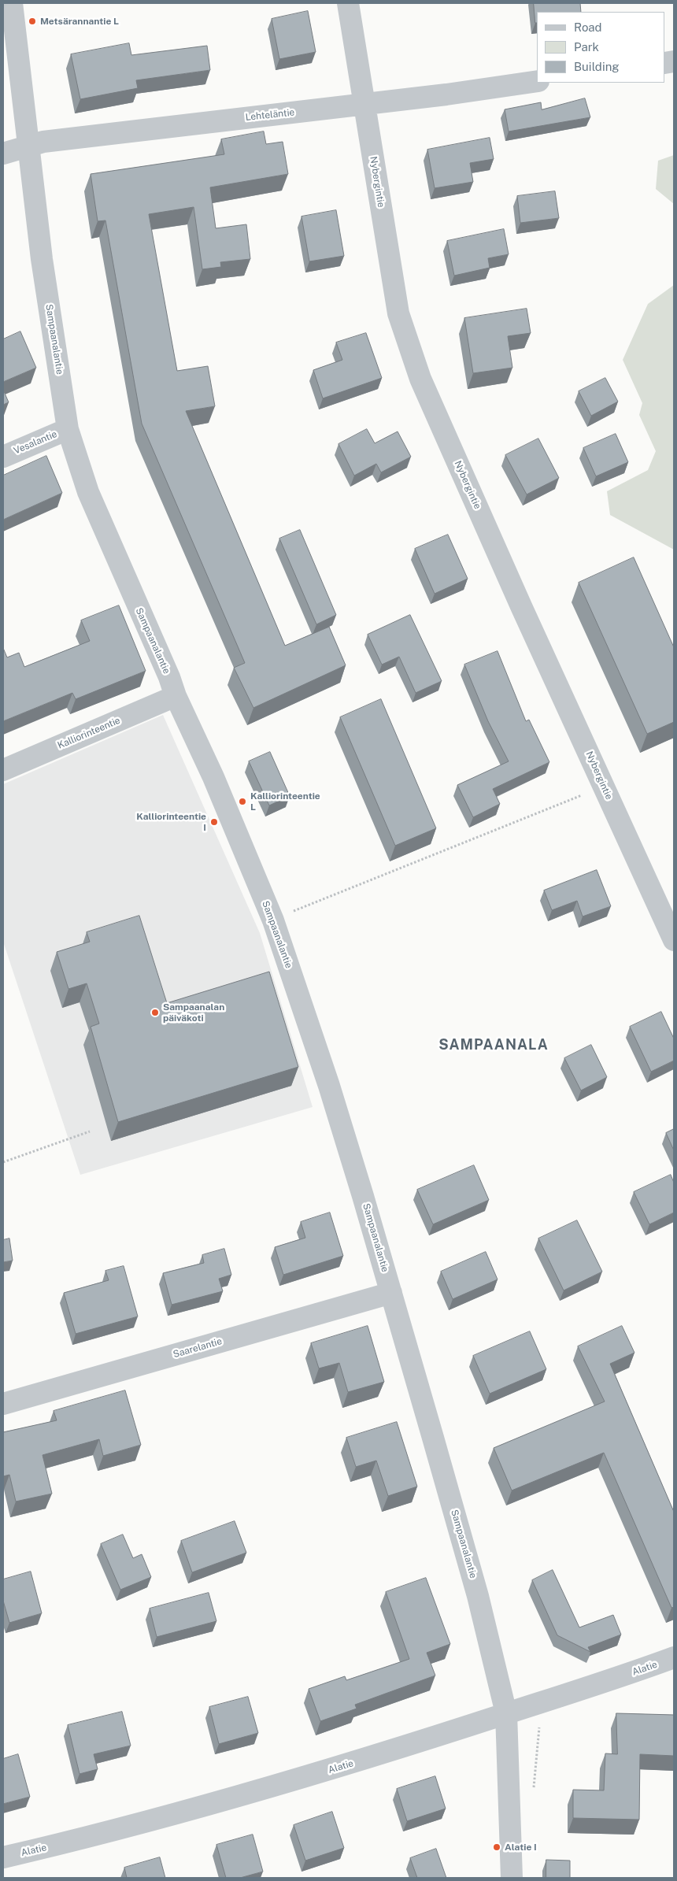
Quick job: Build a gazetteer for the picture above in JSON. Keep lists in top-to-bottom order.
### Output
{
  "streets": {
    "street": [
      "Lehteläntie",
      "Nybergintie",
      "Sampaanalantie",
      "Vesalantie",
      "Kalliorinteentie",
      "Saarelantie",
      "Alatie"
    ]
  },
  "crossings": [
    ["Lehteläntie", "Nybergintie"],
    ["Lehteläntie", "Sampaanalantie"],
    ["Sampaanalantie", "Vesalantie"],
    ["Sampaanalantie", "Kalliorinteentie"],
    ["Sampaanalantie", "Saarelantie"],
    ["Sampaanalantie", "Alatie"]
  ],
  "districts": ["SAMPAANALA"],
  "places": [
    "Metsärannantie L",
    "Kalliorinteentie L",
    "Kalliorinteentie I",
    "Sampaanalan päiväkoti",
    "Alatie I"
  ],
  "legend": ["Road", "Park", "Building"]
}
